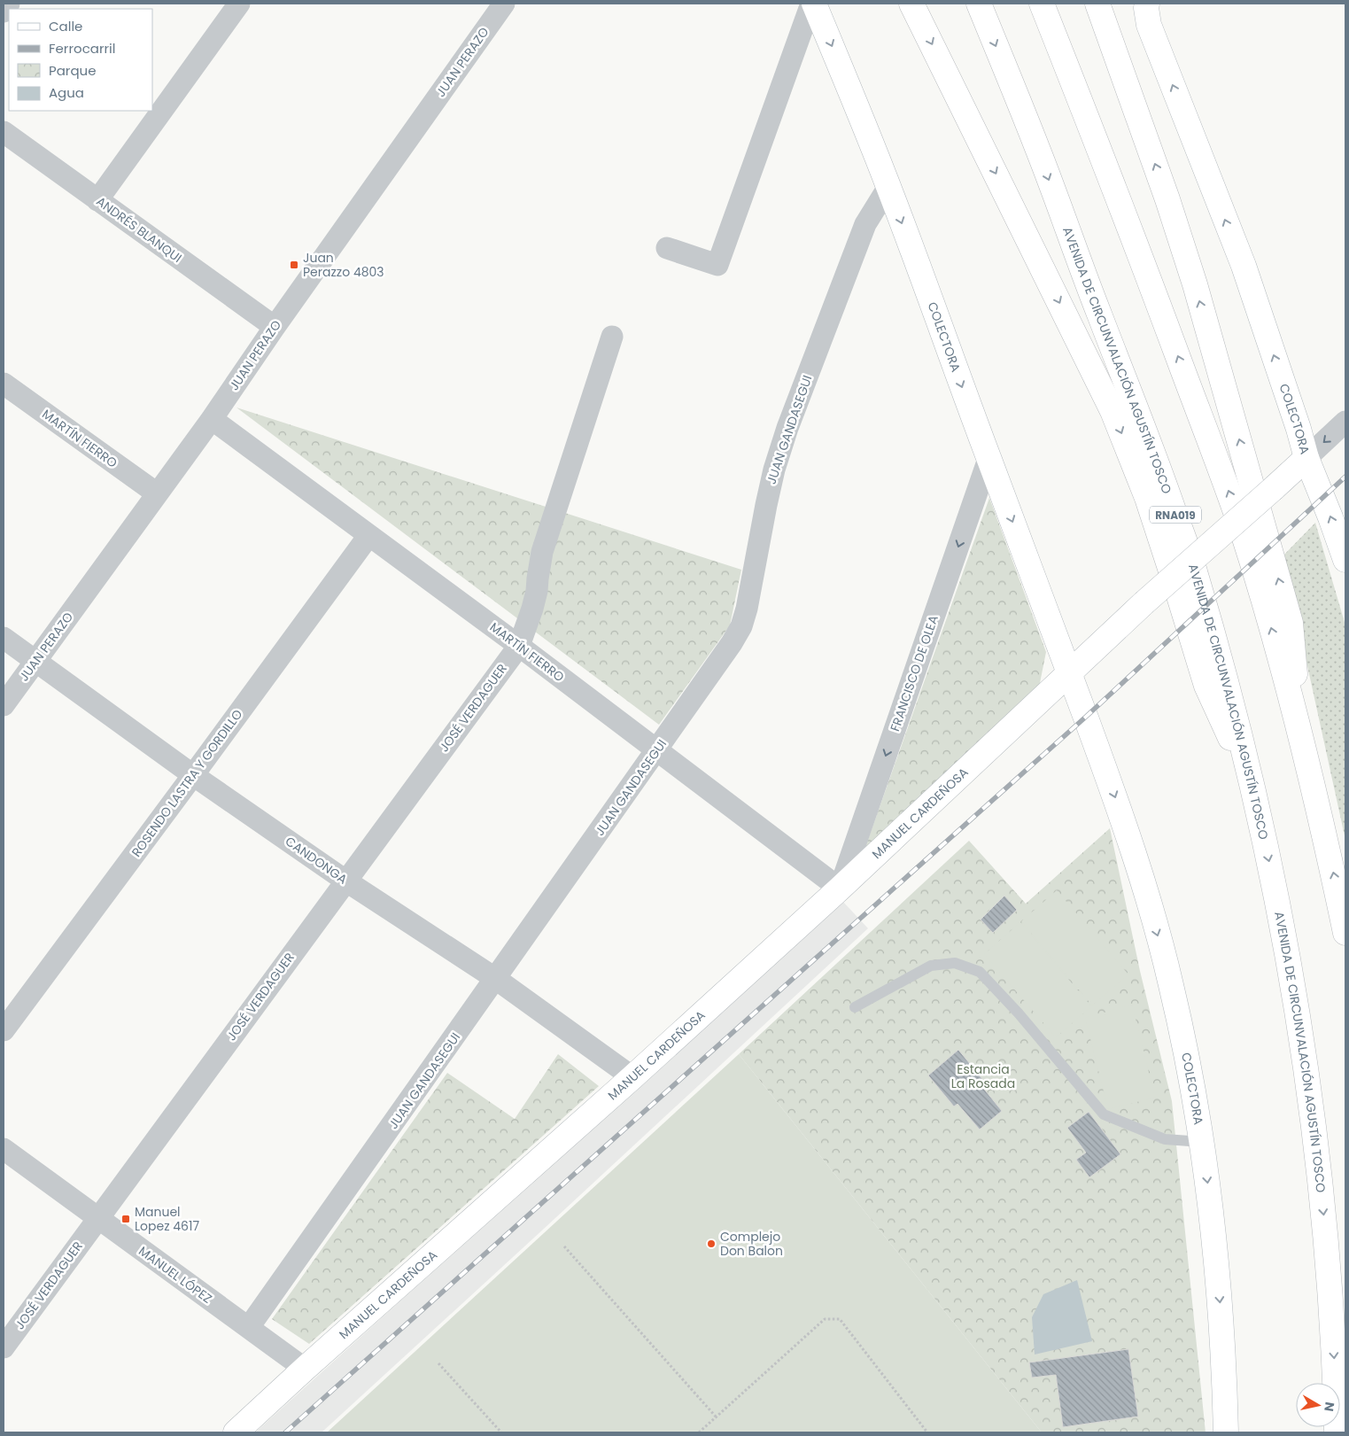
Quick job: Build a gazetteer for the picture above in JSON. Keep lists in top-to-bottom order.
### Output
{
  "streets": {
    "main road": [
      "COLECTORA",
      "AVENIDA DE CIRCUNVALACIÓN AGUSTÍN TOSCO",
      "RNA019",
      "MANUEL CARDEÑOSA"
    ],
    "street": [
      "JUAN PERAZO",
      "ANDRÉS BLANQUI",
      "JUAN GANDASEGUI",
      "MARTÍN FIERRO",
      "FRANCISCO DE OLEA",
      "JOSÉ VERDAGUER",
      "ROSENDO LASTRA Y GORDILLO",
      "CANDONGA",
      "MANUEL LÓPEZ"
    ]
  },
  "crossings": [
    ["JUAN PERAZO", "ANDRÉS BLANQUI"],
    ["JUAN PERAZO", "MARTÍN FIERRO"],
    ["JUAN PERAZO", "CANDONGA"],
    ["COLECTORA", "JUAN GANDASEGUI"],
    ["COLECTORA", "FRANCISCO DE OLEA"],
    ["COLECTORA", "MANUEL CARDEÑOSA"],
    ["JUAN GANDASEGUI", "MARTÍN FIERRO"],
    ["JUAN GANDASEGUI", "CANDONGA"],
    ["JUAN GANDASEGUI", "MANUEL LÓPEZ"],
    ["MARTÍN FIERRO", "FRANCISCO DE OLEA"],
    ["MARTÍN FIERRO", "JOSÉ VERDAGUER"],
    ["MARTÍN FIERRO", "ROSENDO LASTRA Y GORDILLO"],
    ["MARTÍN FIERRO", "MANUEL CARDEÑOSA"],
    ["FRANCISCO DE OLEA", "MANUEL CARDEÑOSA"],
    ["JOSÉ VERDAGUER", "CANDONGA"],
    ["JOSÉ VERDAGUER", "MANUEL LÓPEZ"],
    ["ROSENDO LASTRA Y GORDILLO", "CANDONGA"],
    ["MANUEL CARDEÑOSA", "CANDONGA"],
    ["MANUEL CARDEÑOSA", "MANUEL LÓPEZ"]
  ],
  "one_way": ["FRANCISCO DE OLEA"],
  "parks": ["Estancia La Rosada"],
  "places": {
    "transit": ["Juan Perazzo 4803", "Manuel Lopez 4617"],
    "other": ["Complejo Don Balon"]
  },
  "legend": [
    "Calle",
    "Ferrocarril",
    "Parque",
    "Agua"
  ],
  "north": "right"
}
